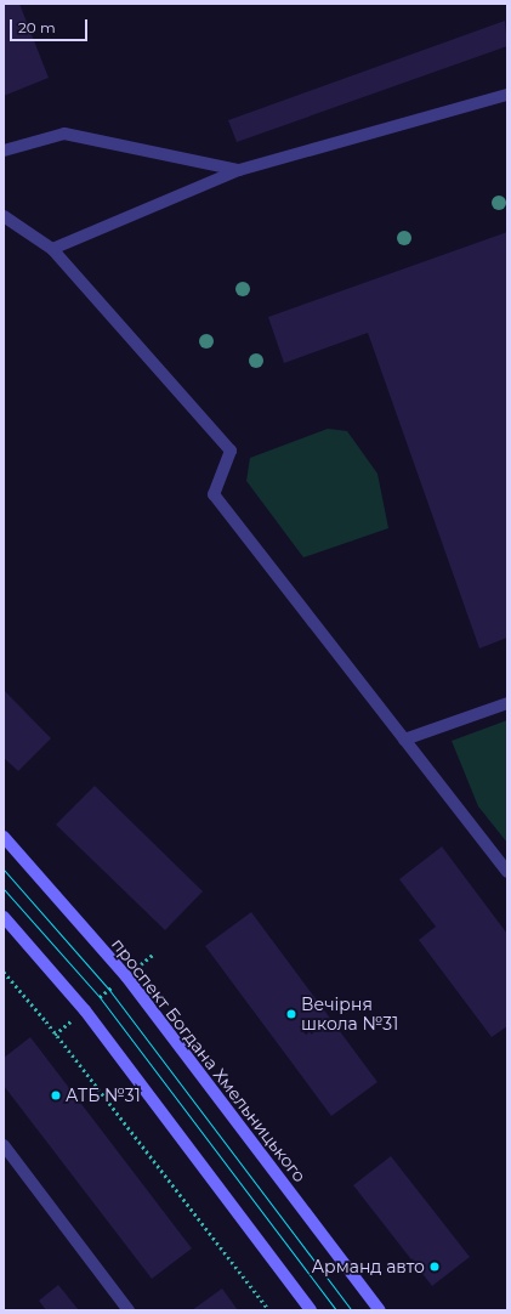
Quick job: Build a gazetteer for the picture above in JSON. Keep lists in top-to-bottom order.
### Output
{
  "streets": {
    "main road": ["проспект Богдана Хмельницького"]
  },
  "places": ["Вечірня школа №31", "АТБ №31", "Арманд авто"],
  "scale_bar": "20 m"
}
